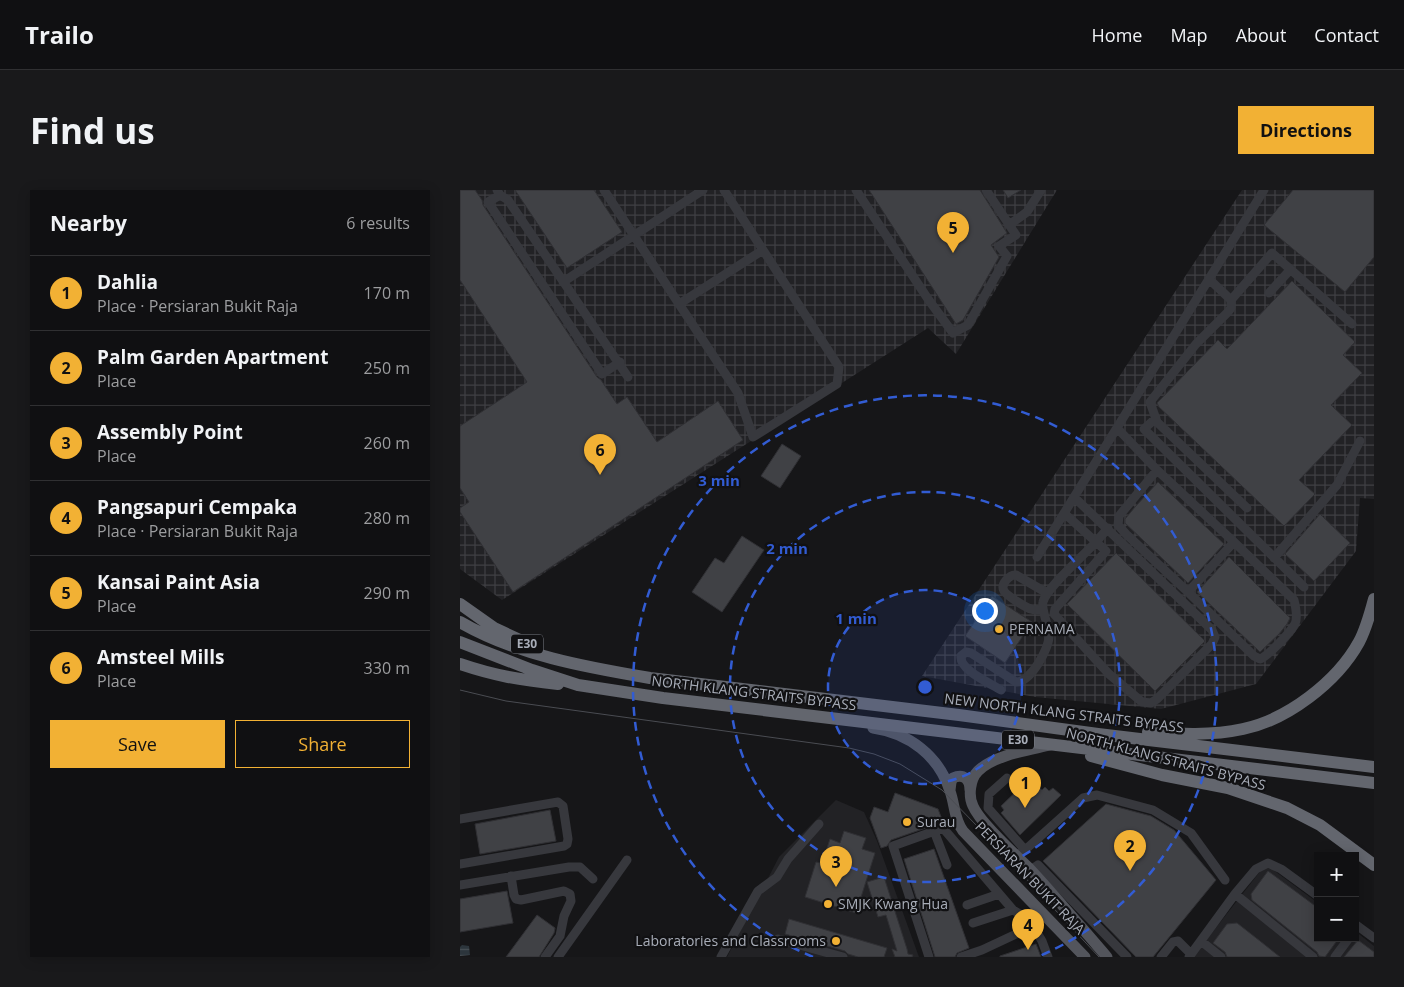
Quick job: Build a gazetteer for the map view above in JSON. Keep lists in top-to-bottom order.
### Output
{
  "streets": {
    "highway": ["E30", "NORTH KLANG STRAITS BYPASS", "NEW NORTH KLANG STRAITS BYPASS"],
    "main road": ["PERSIARAN BUKIT RAJA"]
  },
  "crossings": [
    ["E30", "NORTH KLANG STRAITS BYPASS"],
    ["NORTH KLANG STRAITS BYPASS", "PERSIARAN BUKIT RAJA"]
  ],
  "places": [
    "PERNAMA",
    "Surau",
    "SMJK Kwang Hua",
    "Laboratories and Classrooms"
  ],
  "page": {
    "header": "Trailo",
    "nav": [
      "Home",
      "Map",
      "About",
      "Contact"
    ],
    "buttons": [
      "Directions",
      ["Save", "Share"]
    ],
    "title": "Find us",
    "heading": ["Nearby", "6 results"],
    "pins": [
      "5",
      "6",
      "1",
      "2",
      "3",
      "4"
    ],
    "list": [
      {
        "mark": "1",
        "name": "Dahlia",
        "note": "Place · Persiaran Bukit Raja",
        "value": "170 m"
      },
      {
        "mark": "2",
        "name": "Palm Garden Apartment",
        "note": "Place",
        "value": "250 m"
      },
      {
        "mark": "3",
        "name": "Assembly Point",
        "note": "Place",
        "value": "260 m"
      },
      {
        "mark": "4",
        "name": "Pangsapuri Cempaka",
        "note": "Place · Persiaran Bukit Raja",
        "value": "280 m"
      },
      {
        "mark": "5",
        "name": "Kansai Paint Asia",
        "note": "Place",
        "value": "290 m"
      },
      {
        "mark": "6",
        "name": "Amsteel Mills",
        "note": "Place",
        "value": "330 m"
      }
    ],
    "map_buttons": ["+", "−"]
  },
  "rings": ["3 min", "2 min", "1 min"]
}
